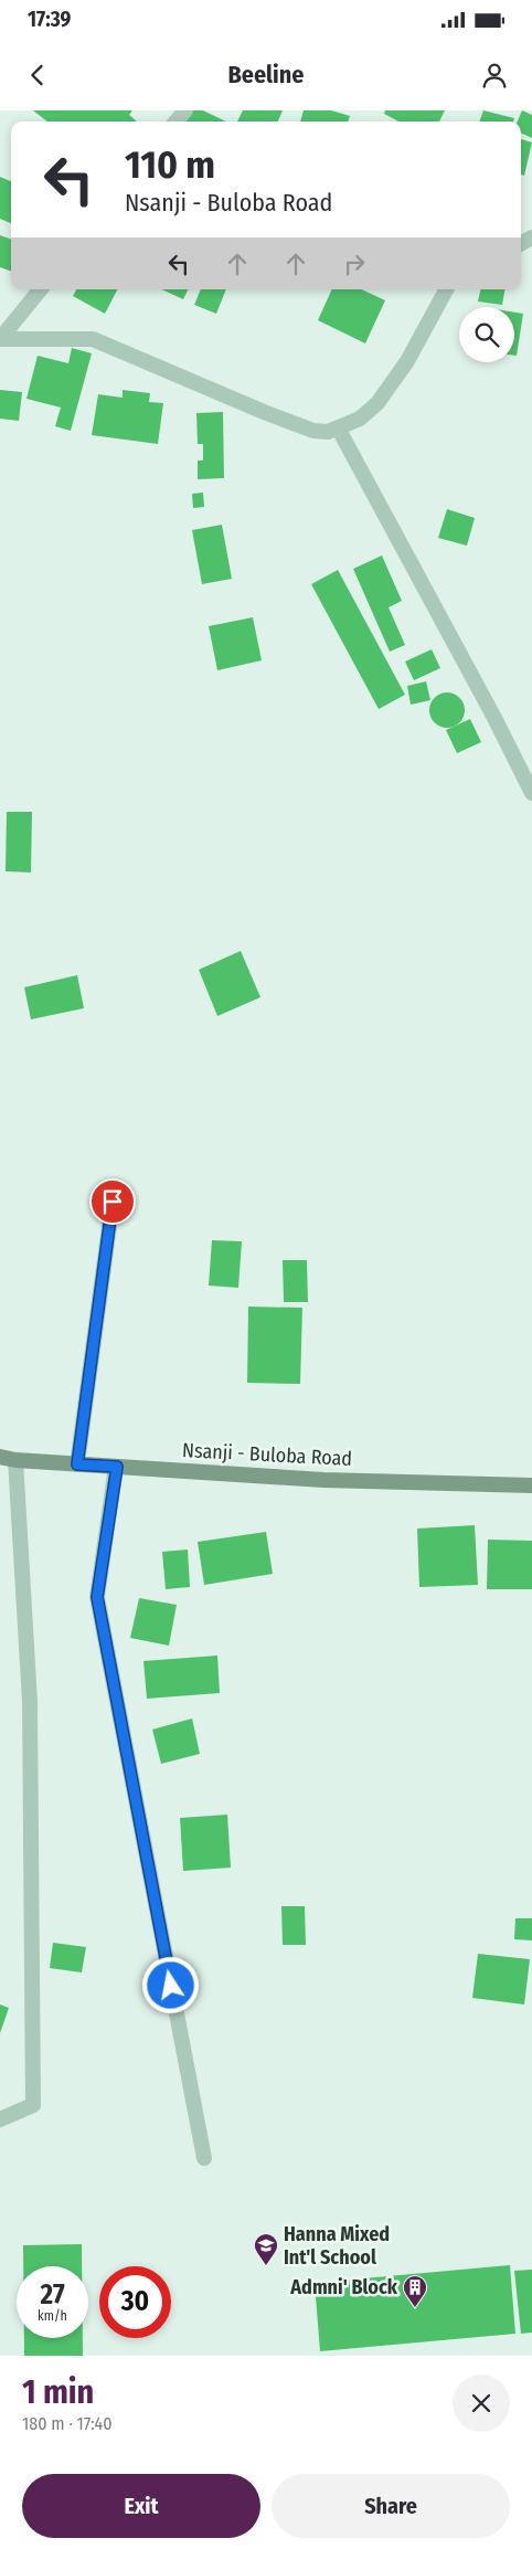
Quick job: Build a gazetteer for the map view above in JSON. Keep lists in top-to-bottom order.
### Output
{
  "streets": {
    "main road": ["Nsanji - Buloba Road"]
  },
  "places": {
    "school or university": ["Hanna Mixed Int'l School"],
    "building": ["Admni' Block"]
  },
  "page": {
    "status": "17:39",
    "header": "Beeline",
    "turn": ["110 m", "Nsanji - Buloba Road"],
    "speed": "27 km/h",
    "limit": "30",
    "heading": ["1 min", "180 m · 17:40"],
    "buttons": ["Exit", "Share"]
  }
}
